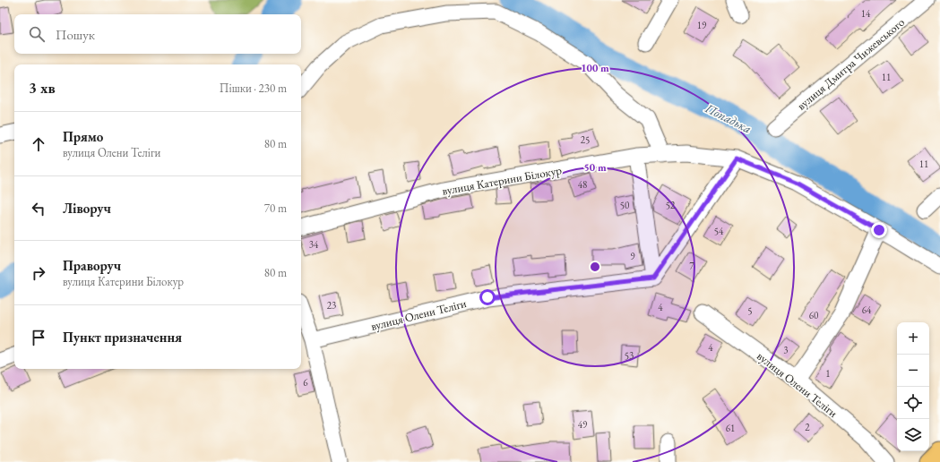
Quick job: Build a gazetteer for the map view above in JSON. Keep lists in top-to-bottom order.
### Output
{
  "streets": {
    "street": ["вулиця Дмитра Чижевського", "вулиця Катерини Білокур", "вулиця Олени Теліги"]
  },
  "water": ["Попадька"],
  "house_numbers": [
    "14",
    "19",
    "11",
    "25",
    "11",
    "48",
    "50",
    "52",
    "54",
    "34",
    "9",
    "7",
    "23",
    "4",
    "64",
    "5",
    "60",
    "4",
    "3",
    "53",
    "1",
    "6",
    "49",
    "2",
    "61"
  ],
  "page": {
    "search": "Пошук",
    "heading": ["3 хв", "Пішки · 230 m"],
    "list": [
      ["Прямо", "вулиця Олени Теліги", "80 m"],
      ["Ліворуч", "70 m"],
      ["Праворуч", "вулиця Катерини Білокур", "80 m"],
      "Пункт призначення"
    ],
    "map_buttons": ["+", "−"]
  },
  "rings": ["100 m", "50 m"]
}
